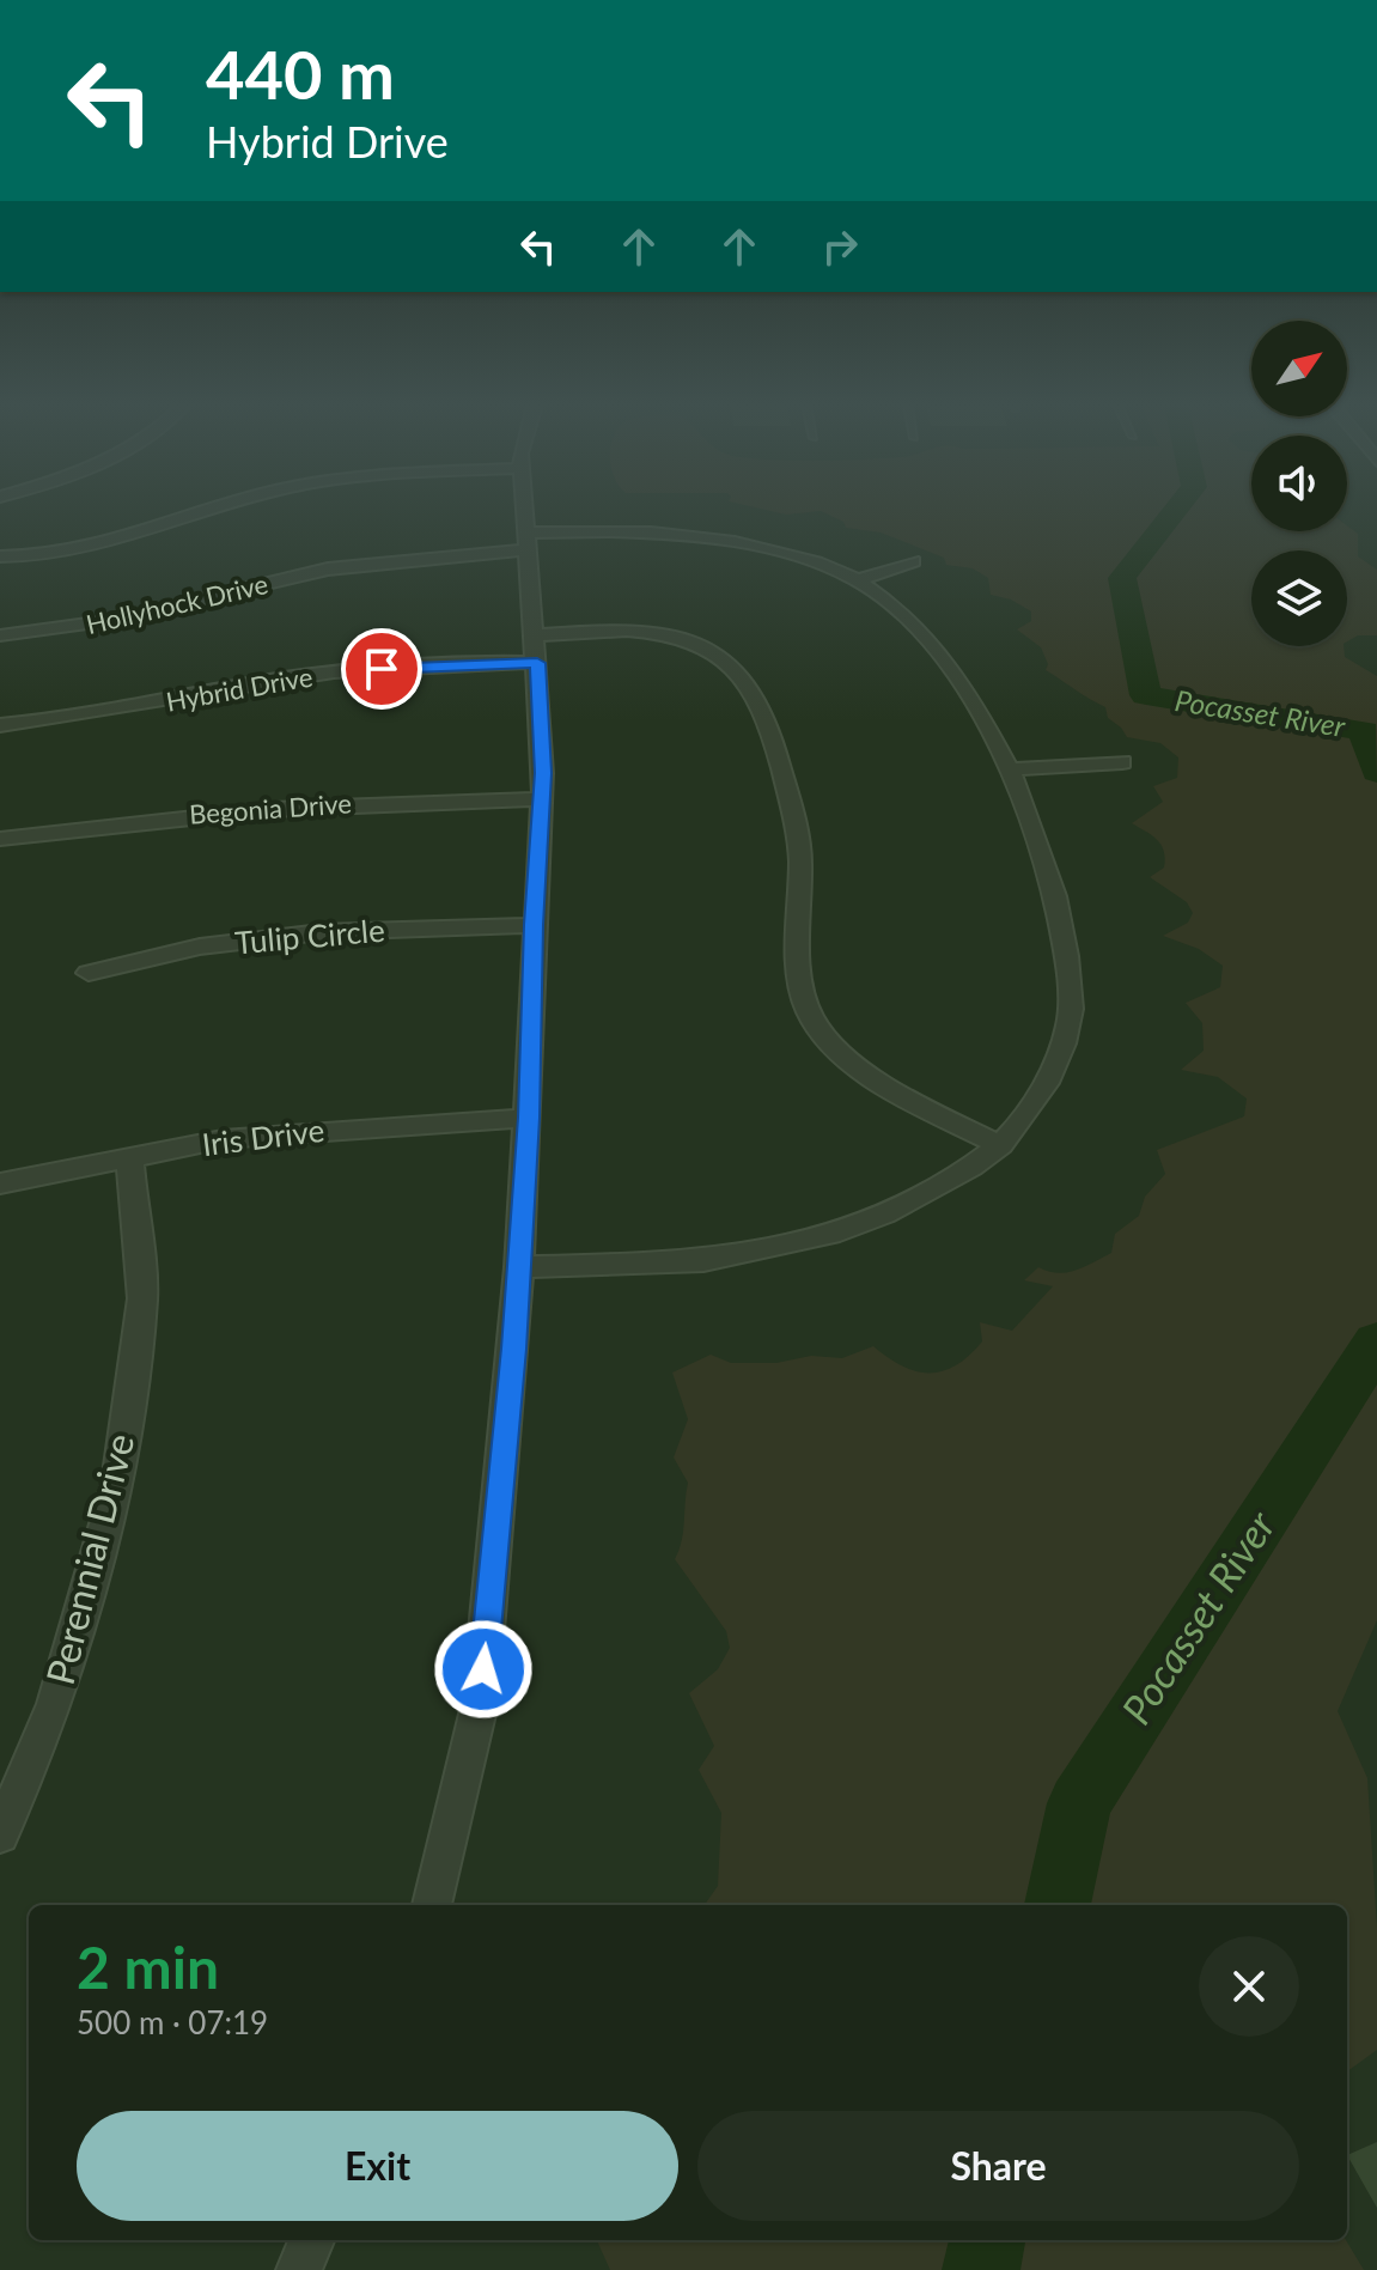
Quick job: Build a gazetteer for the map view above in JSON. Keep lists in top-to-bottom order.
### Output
{
  "streets": {
    "street": [
      "Hollyhock Drive",
      "Hybrid Drive",
      "Begonia Drive",
      "Tulip Circle",
      "Iris Drive",
      "Perennial Drive"
    ]
  },
  "crossings": [
    ["Iris Drive", "Perennial Drive"]
  ],
  "water": ["Pocasset River"],
  "north": "top right",
  "page": {
    "turn": ["440 m", "Hybrid Drive"],
    "heading": ["2 min", "500 m · 07:19"],
    "buttons": ["Exit", "Share"]
  }
}
